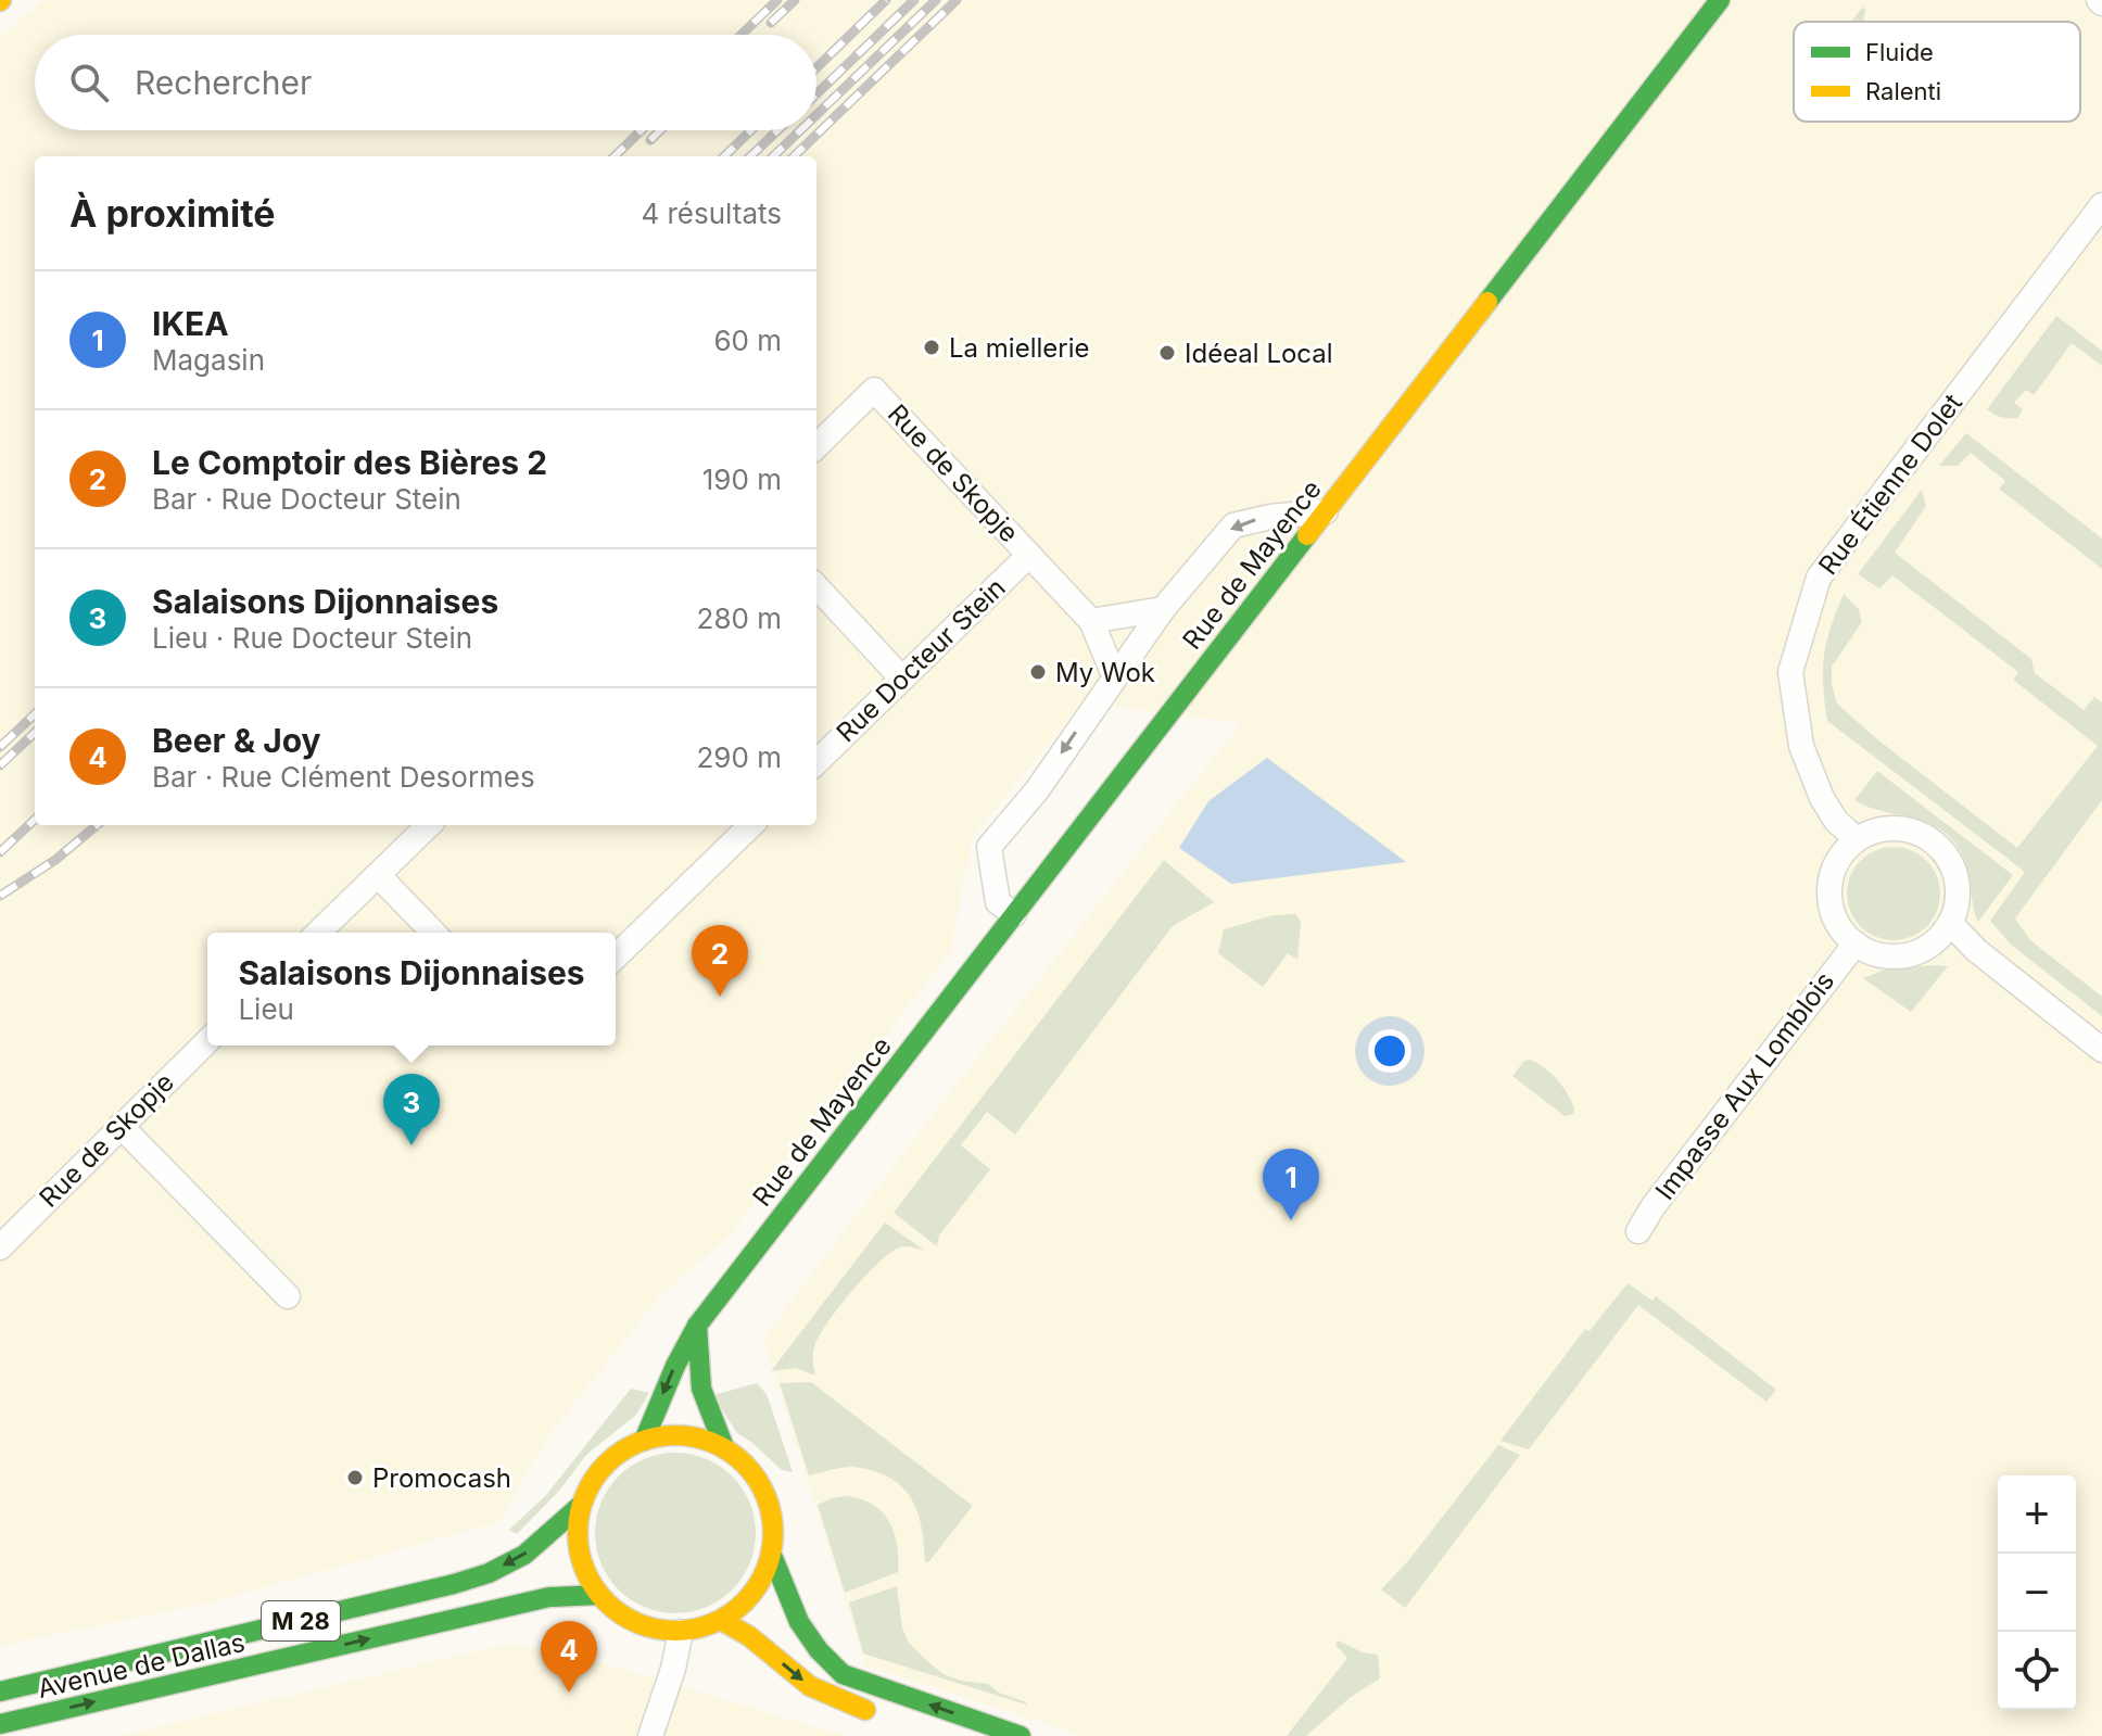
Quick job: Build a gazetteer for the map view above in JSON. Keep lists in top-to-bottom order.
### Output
{
  "streets": {
    "main road": ["Rue de Mayence", "M 28", "Avenue de Dallas"],
    "street": [
      "Rue de Skopje",
      "Rue Étienne Dolet",
      "Rue Docteur Stein",
      "Impasse Aux Lomblois"
    ]
  },
  "crossings": [
    ["Rue de Skopje", "Rue Docteur Stein"],
    ["Rue Étienne Dolet", "Impasse Aux Lomblois"],
    ["Rue de Mayence", "Avenue de Dallas"]
  ],
  "places": [
    "La miellerie",
    "Idéeal Local",
    "My Wok",
    "Promocash"
  ],
  "legend": ["Fluide", "Ralenti"],
  "page": {
    "search": "Rechercher",
    "heading": ["À proximité", "4 résultats"],
    "list": [
      {
        "mark": "1",
        "name": "IKEA",
        "note": "Magasin",
        "value": "60 m"
      },
      {
        "mark": "2",
        "name": "Le Comptoir des Bières 2",
        "note": "Bar · Rue Docteur Stein",
        "value": "190 m"
      },
      {
        "mark": "3",
        "name": "Salaisons Dijonnaises",
        "note": "Lieu · Rue Docteur Stein",
        "value": "280 m"
      },
      {
        "mark": "4",
        "name": "Beer & Joy",
        "note": "Bar · Rue Clément Desormes",
        "value": "290 m"
      }
    ],
    "pins": [
      "2",
      "3",
      "1",
      "4"
    ],
    "popup": ["Salaisons Dijonnaises", "Lieu"],
    "map_buttons": ["+", "−"]
  }
}
